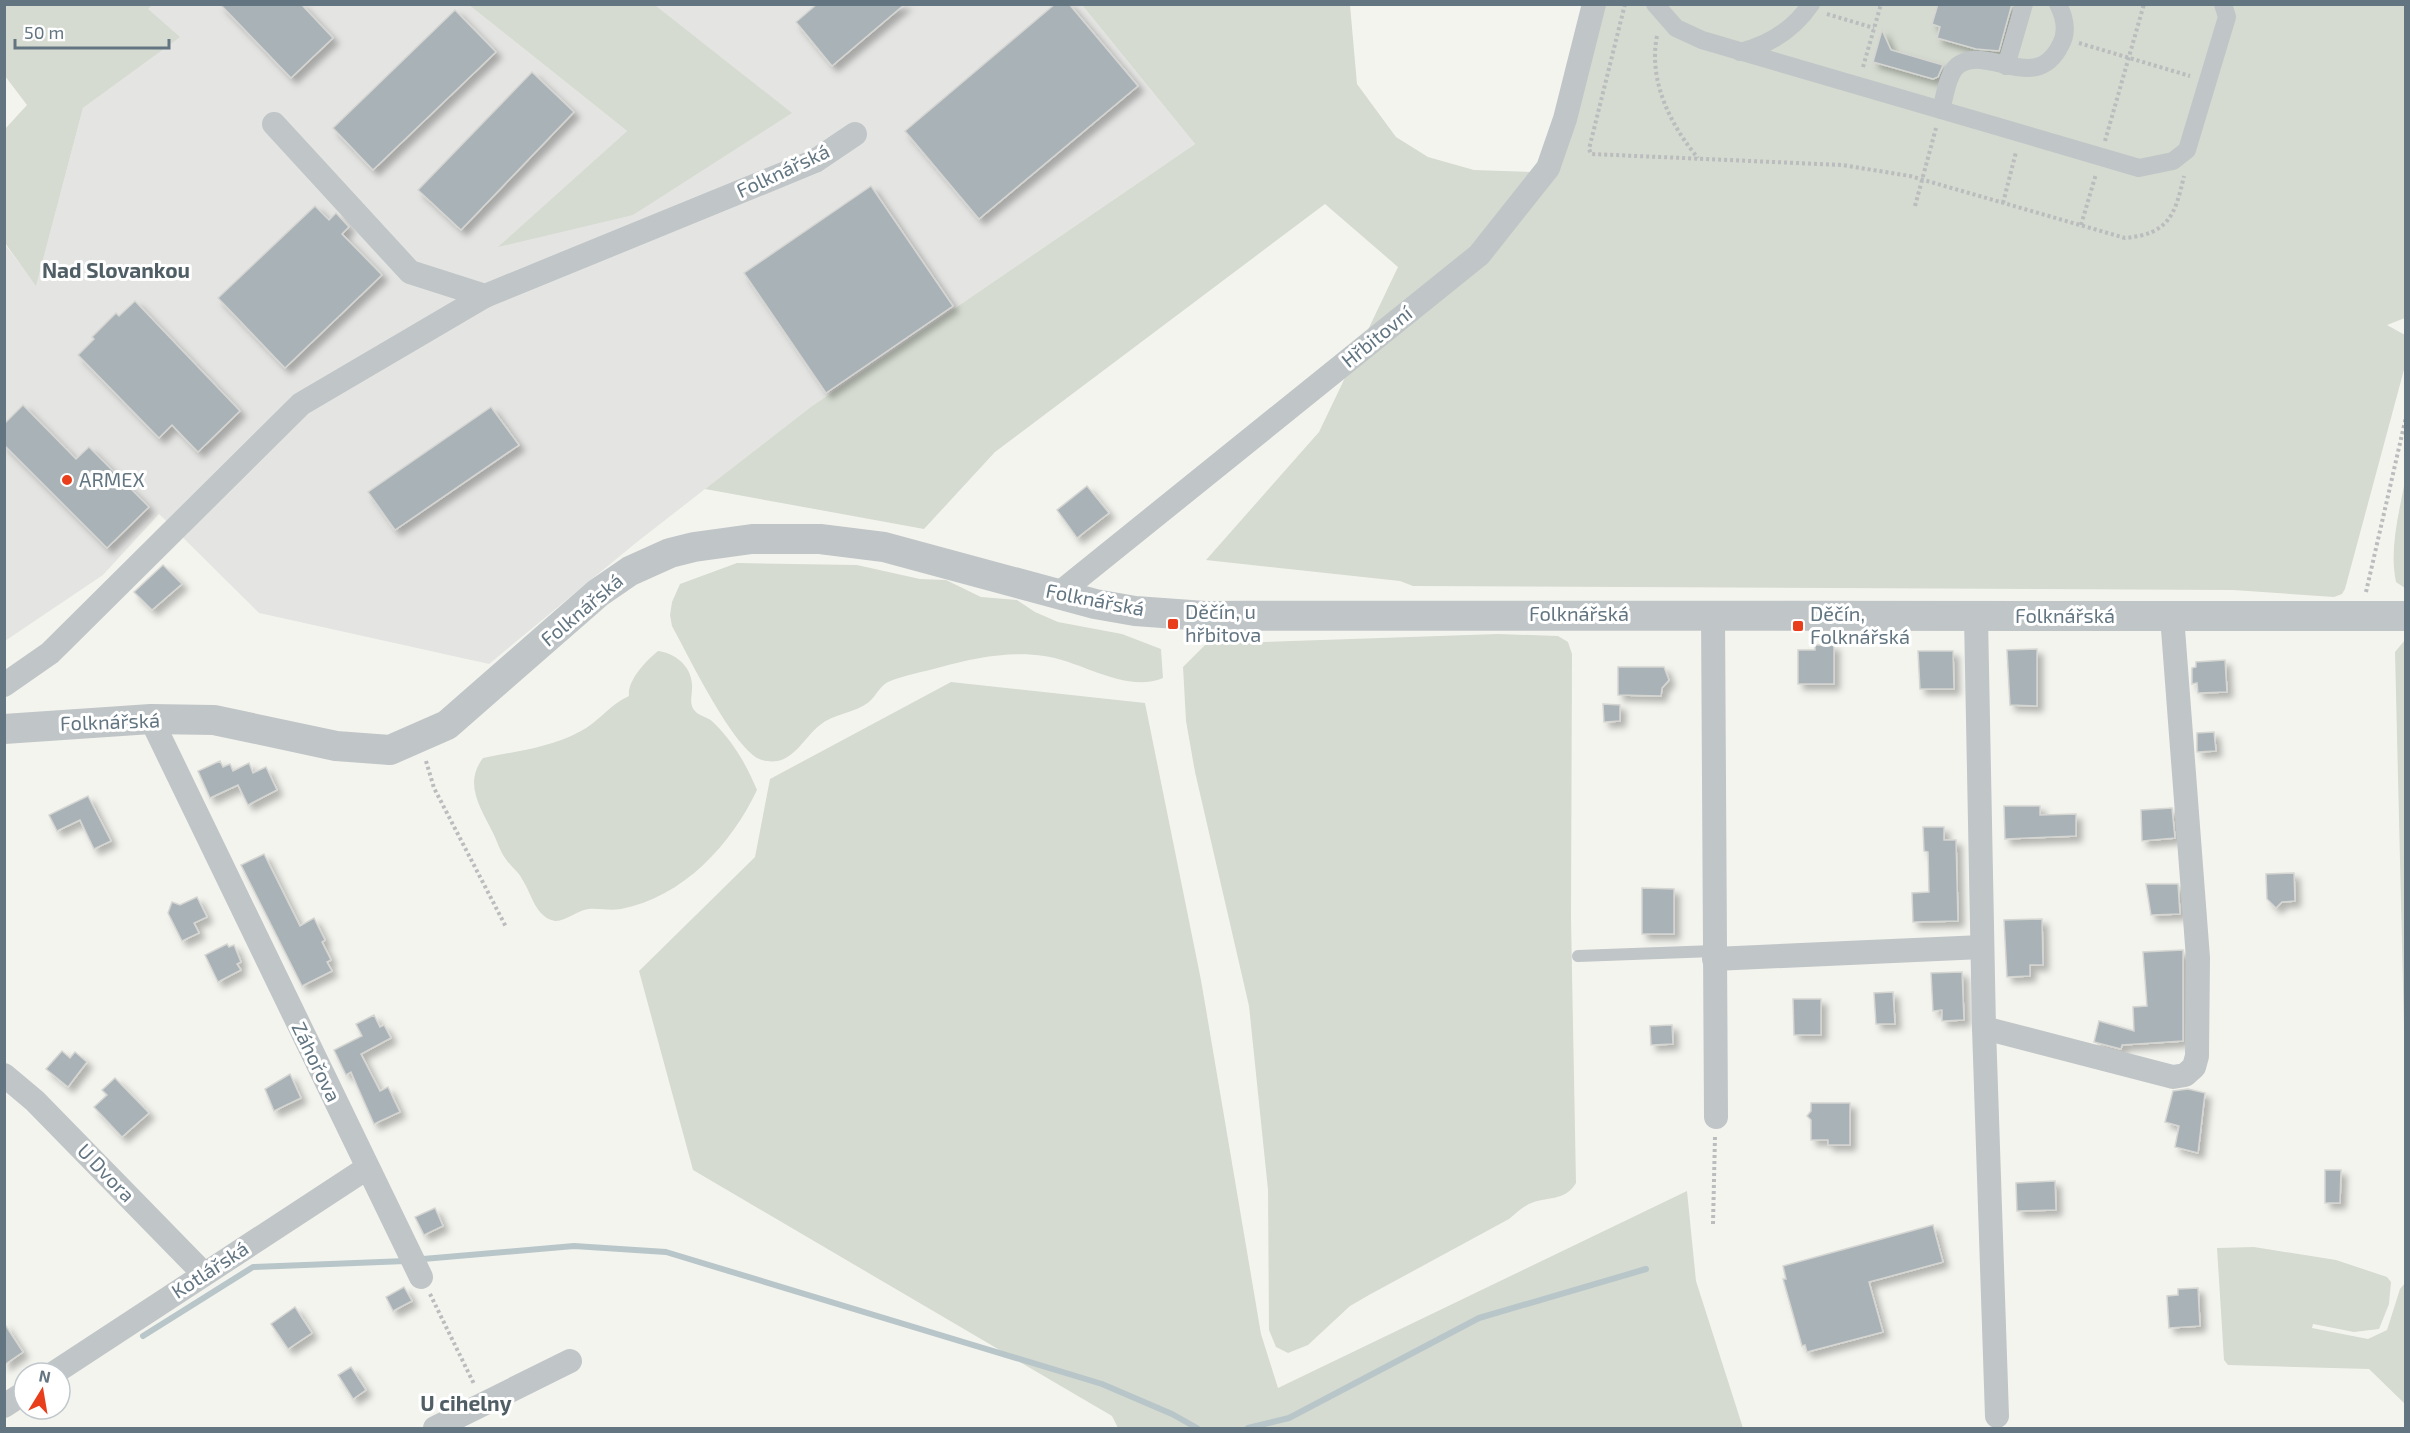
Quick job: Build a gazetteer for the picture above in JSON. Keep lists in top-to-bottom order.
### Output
{
  "streets": {
    "street": [
      "Folknářská",
      "Hřbitovní",
      "Záhořova",
      "U Dvora",
      "Kotlářská"
    ]
  },
  "crossings": [
    ["Folknářská", "Hřbitovní"],
    ["Folknářská", "Záhořova"],
    ["Záhořova", "Kotlářská"],
    ["U Dvora", "Kotlářská"]
  ],
  "districts": ["Nad Slovankou", "U cihelny"],
  "places": {
    "other": ["ARMEX"],
    "transit": ["Děčín, u hřbitova", "Děčín, Folknářská"]
  },
  "scale_bar": "50 m",
  "north": "top"
}
